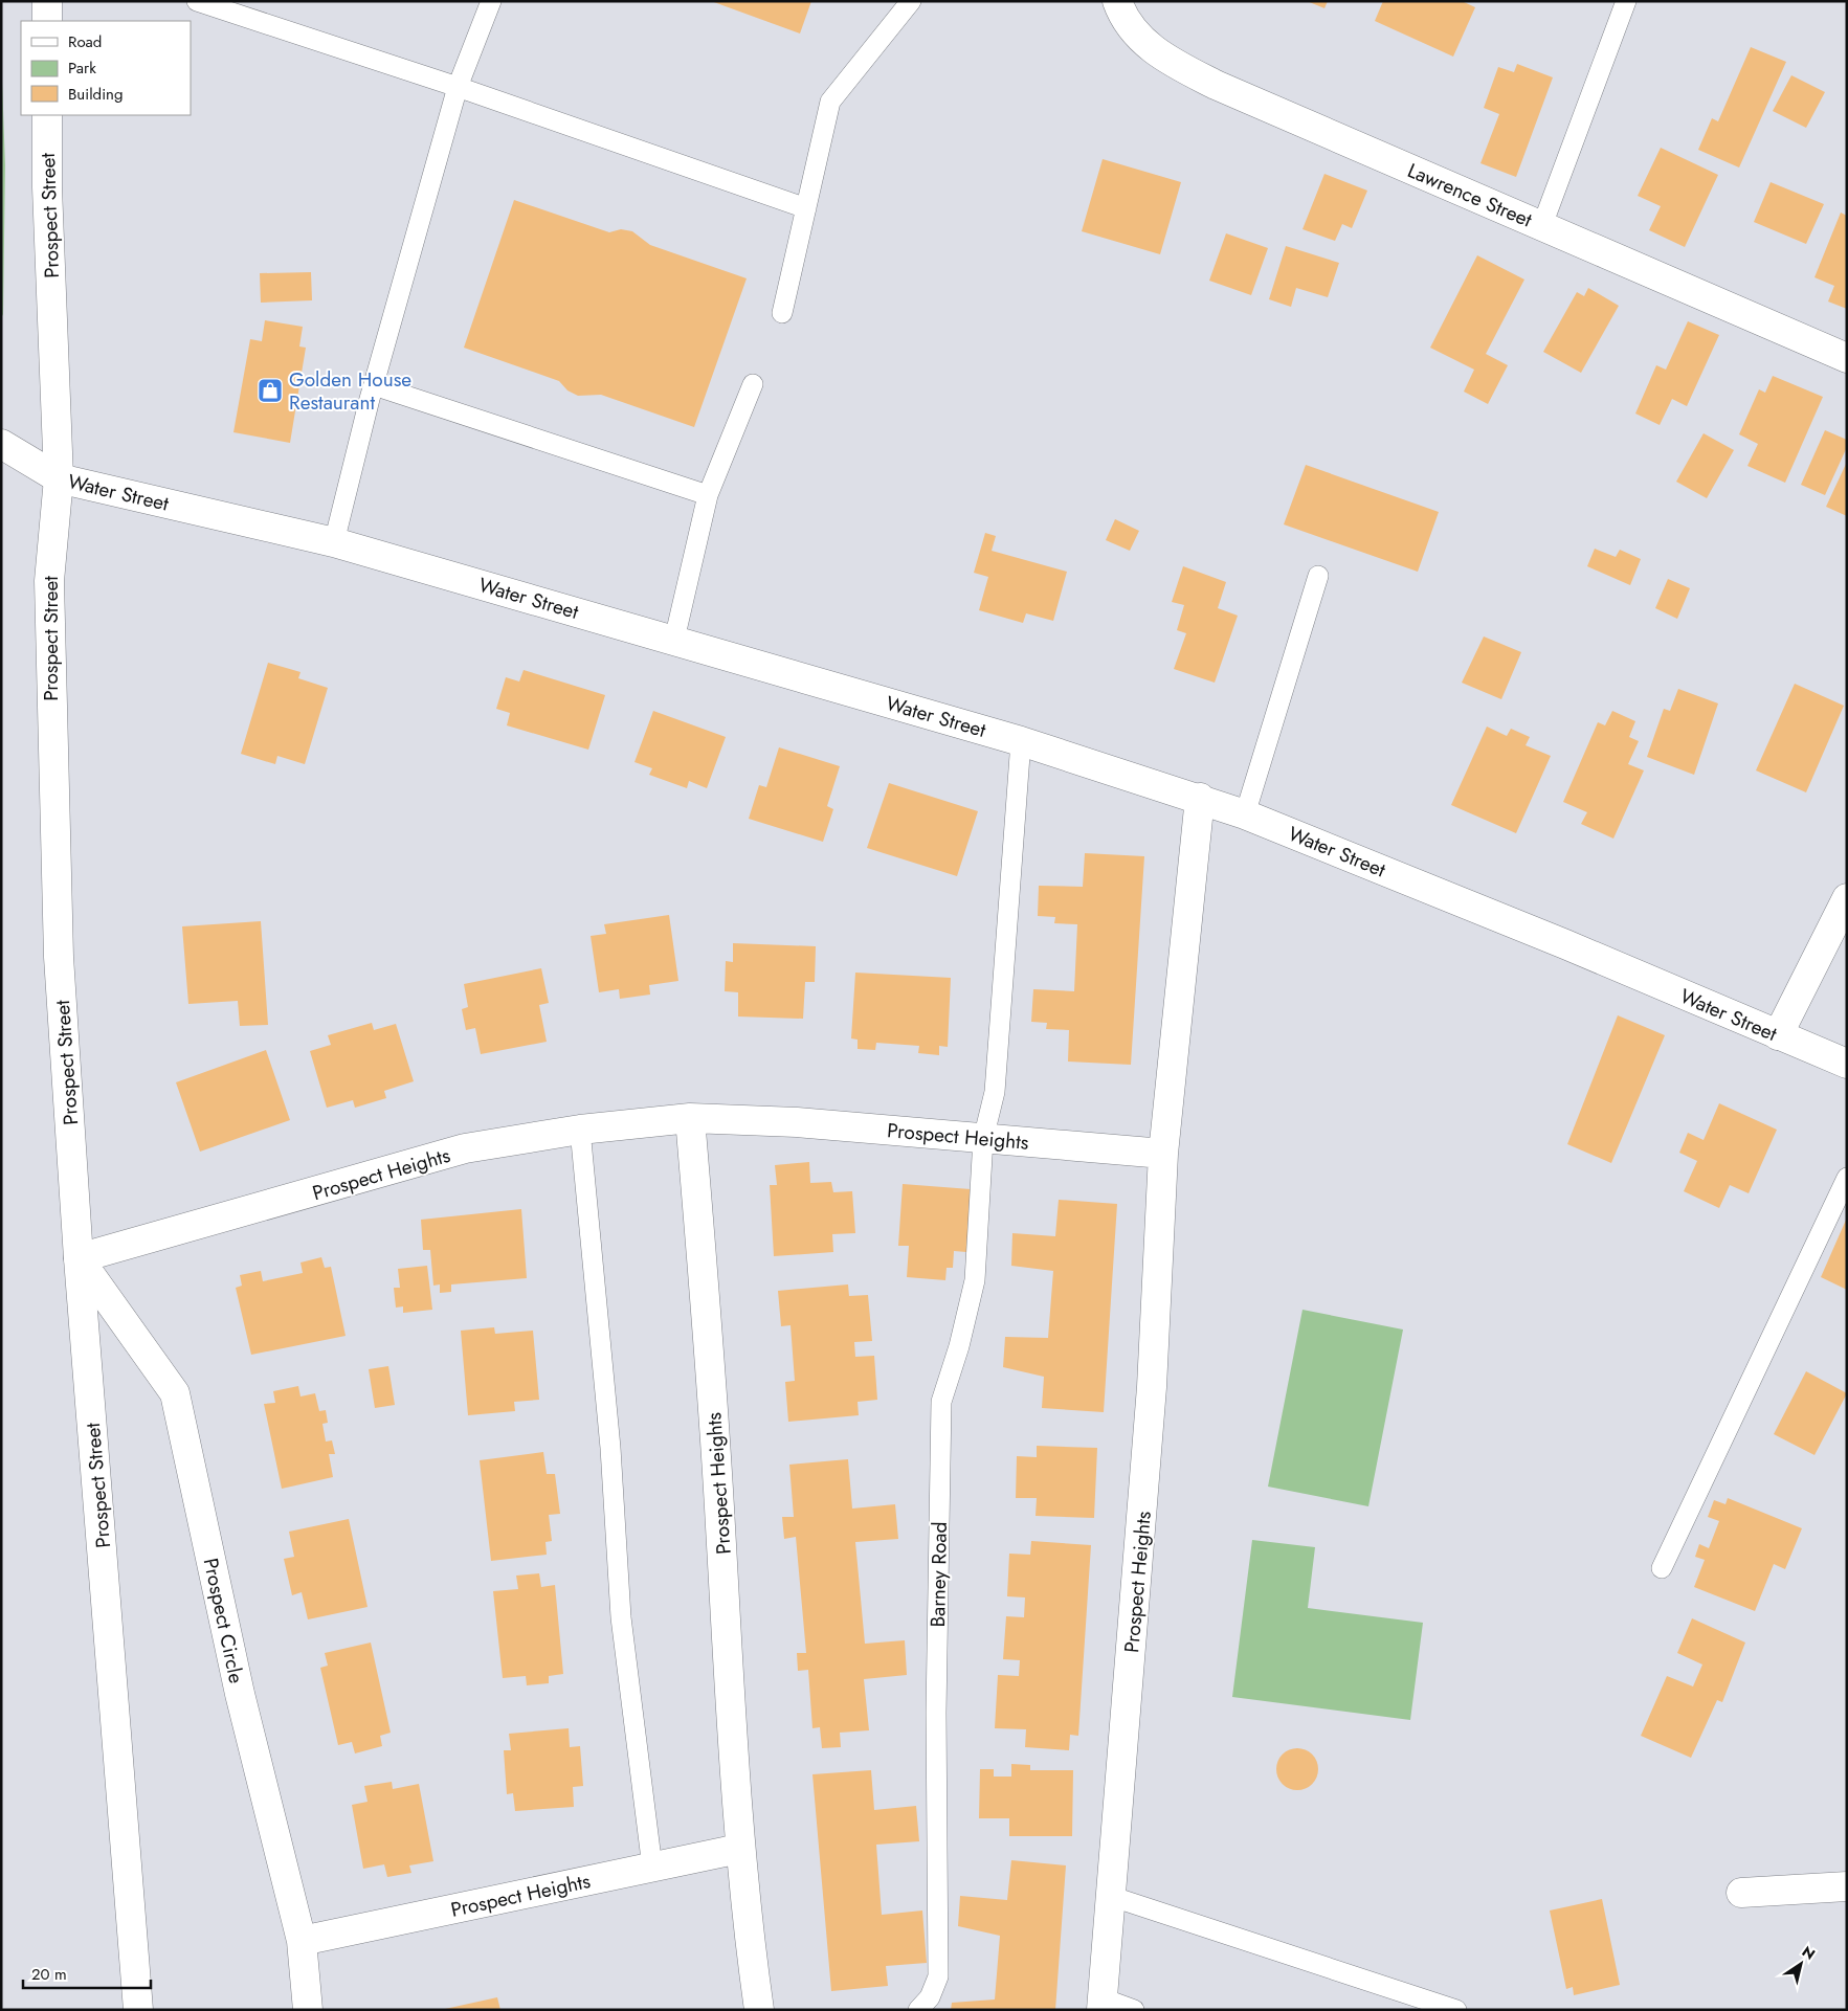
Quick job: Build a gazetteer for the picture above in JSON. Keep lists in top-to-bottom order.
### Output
{
  "streets": {
    "street": [
      "Lawrence Street",
      "Prospect Street",
      "Water Street",
      "Prospect Heights",
      "Prospect Circle"
    ],
    "lane": ["Barney Road"]
  },
  "crossings": [
    ["Prospect Street", "Water Street"],
    ["Prospect Street", "Prospect Heights"],
    ["Prospect Street", "Prospect Circle"],
    ["Water Street", "Prospect Heights"],
    ["Water Street", "Barney Road"],
    ["Prospect Heights", "Barney Road"],
    ["Prospect Heights", "Prospect Circle"]
  ],
  "places": {
    "shop": ["Golden House Restaurant"]
  },
  "legend": ["Road", "Park", "Building"],
  "scale_bar": "20 m",
  "north": "top right"
}
